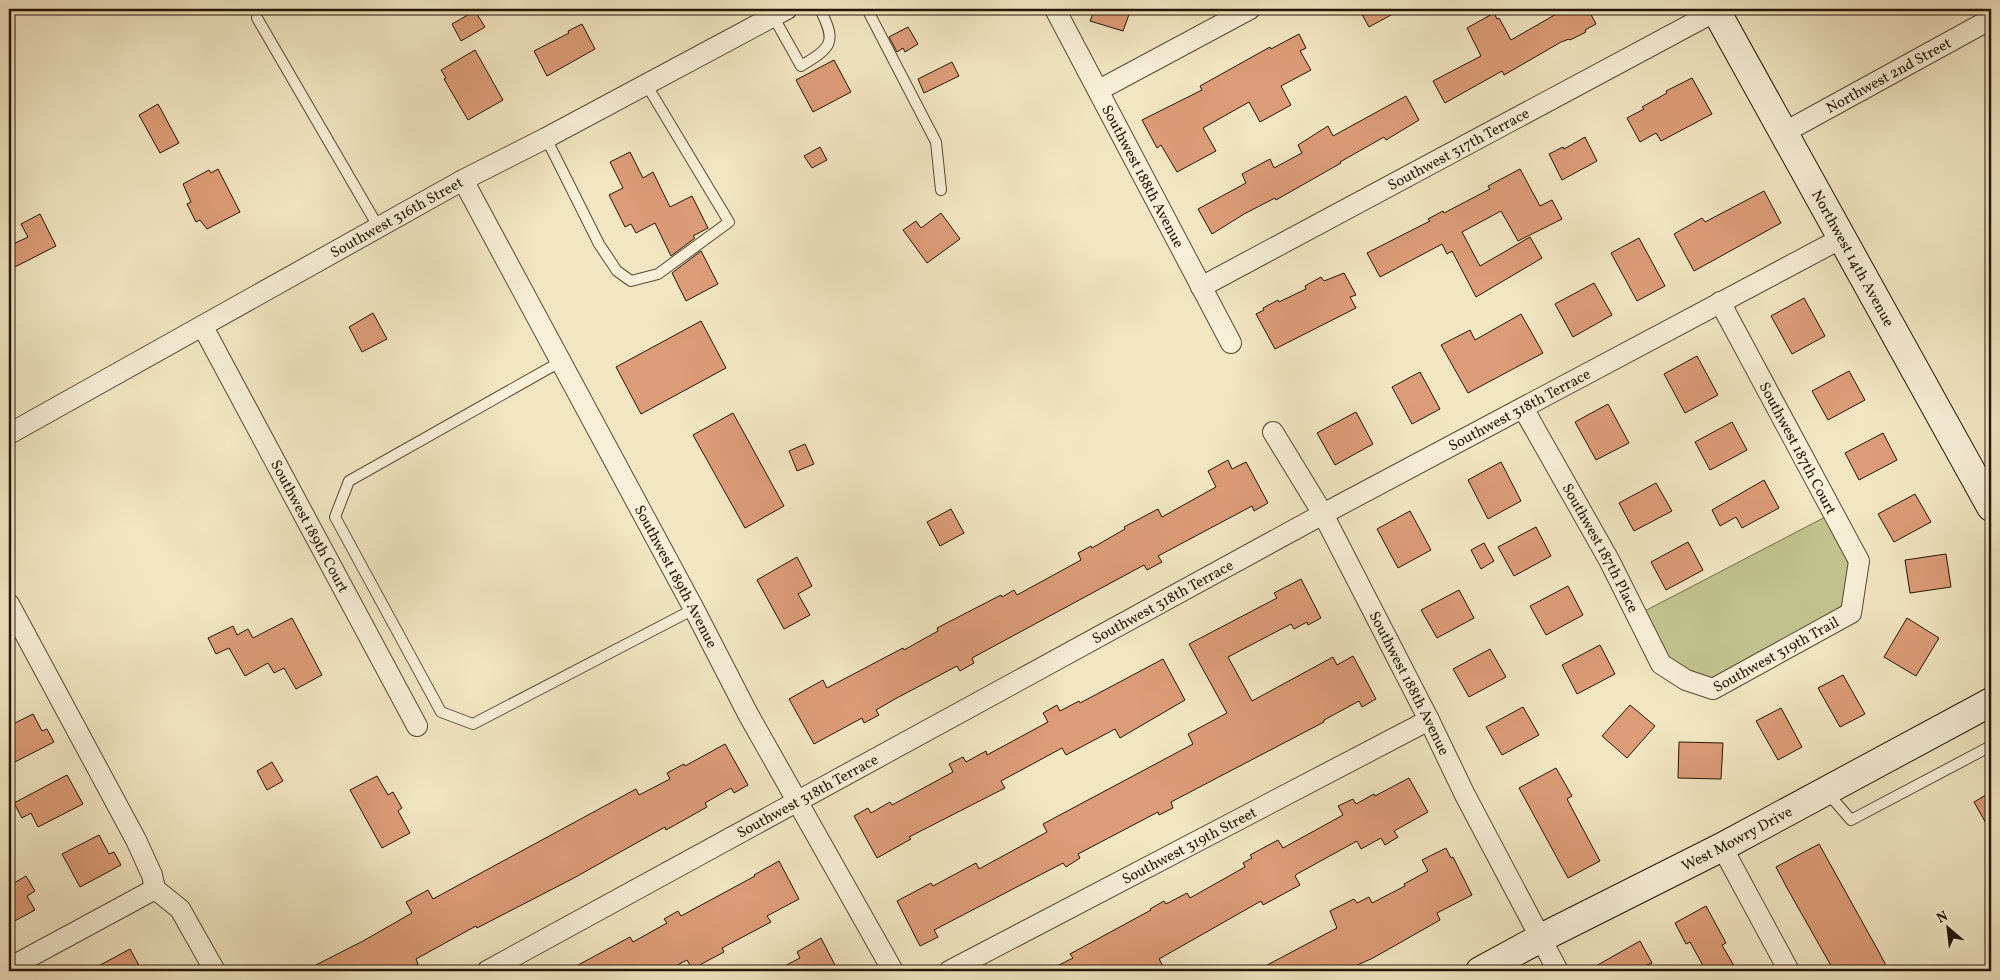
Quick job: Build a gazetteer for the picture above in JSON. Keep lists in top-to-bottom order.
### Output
{
  "streets": {
    "street": [
      "Northwest 2nd Street",
      "Southwest 317th Terrace",
      "Southwest 188th Avenue",
      "Southwest 316th Street",
      "Northwest 14th Avenue",
      "Southwest 318th Terrace",
      "Southwest 187th Court",
      "Southwest 189th Court",
      "Southwest 187th Place",
      "Southwest 189th Avenue",
      "Southwest 319th Trail",
      "West Mowry Drive",
      "Southwest 319th Street"
    ]
  },
  "crossings": [
    ["Northwest 2nd Street", "Northwest 14th Avenue"],
    ["Southwest 317th Terrace", "Southwest 188th Avenue"],
    ["Southwest 317th Terrace", "Northwest 14th Avenue"],
    ["Southwest 188th Avenue", "Southwest 318th Terrace"],
    ["Southwest 188th Avenue", "West Mowry Drive"],
    ["Southwest 188th Avenue", "Southwest 319th Street"],
    ["Southwest 316th Street", "Southwest 189th Court"],
    ["Southwest 316th Street", "Southwest 189th Avenue"],
    ["Northwest 14th Avenue", "Southwest 318th Terrace"],
    ["Southwest 318th Terrace", "Southwest 187th Court"],
    ["Southwest 318th Terrace", "Southwest 187th Place"],
    ["Southwest 318th Terrace", "Southwest 189th Avenue"],
    ["Southwest 187th Court", "Southwest 319th Trail"],
    ["Southwest 187th Place", "Southwest 319th Trail"]
  ],
  "north": "top left"
}
